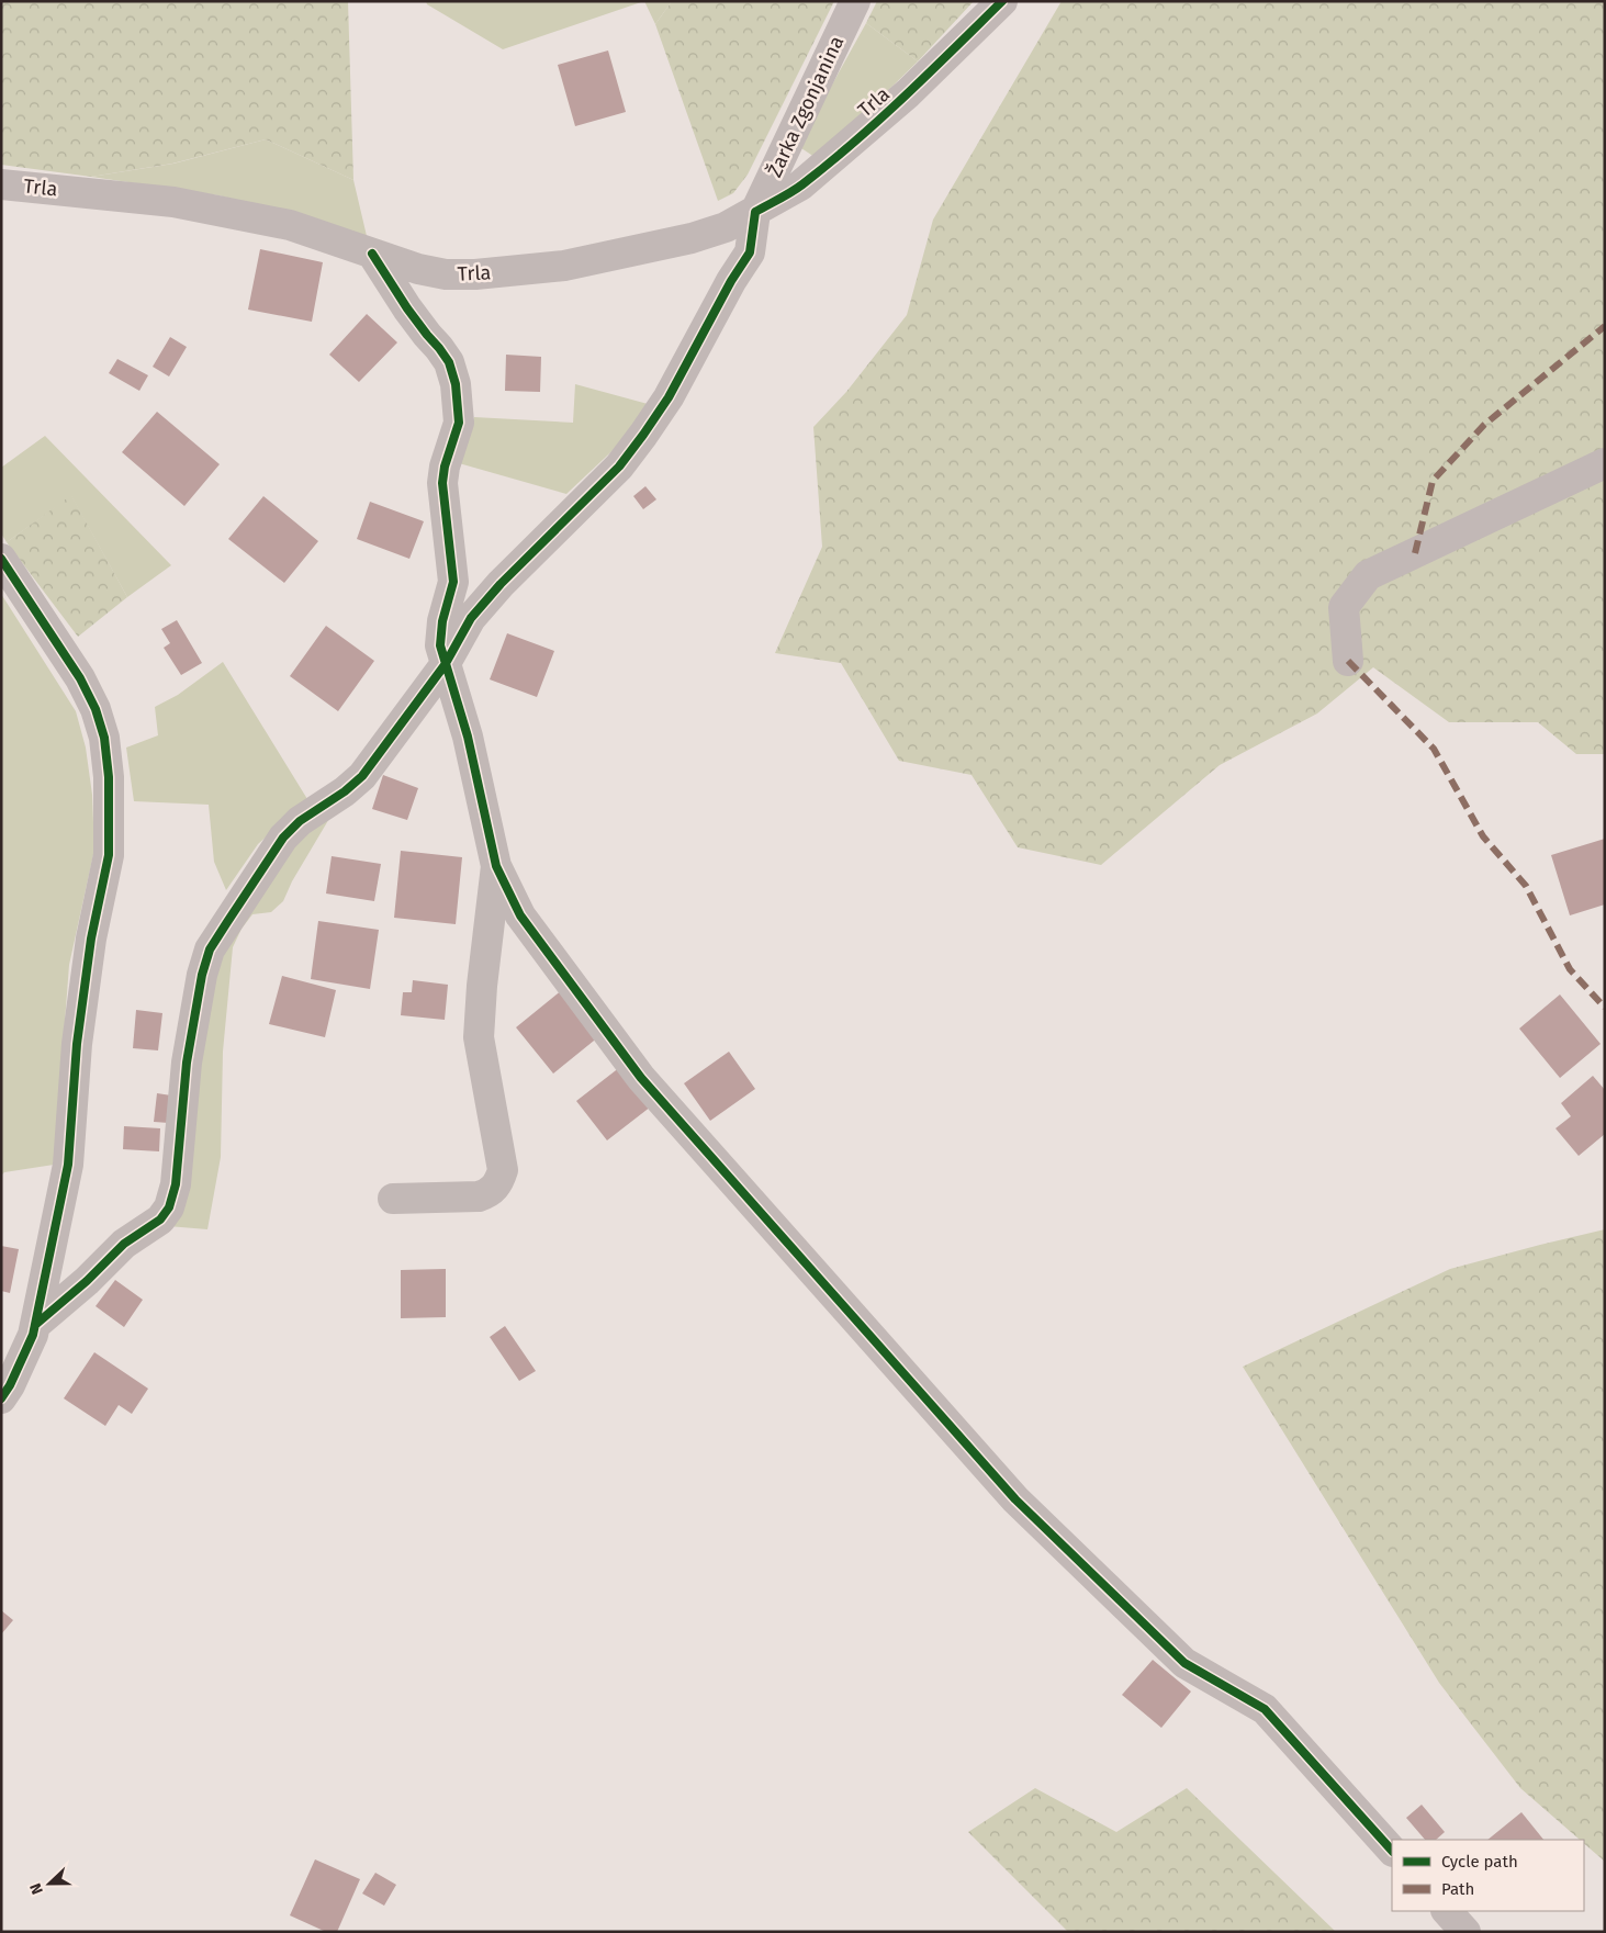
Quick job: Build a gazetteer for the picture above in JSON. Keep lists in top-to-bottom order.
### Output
{
  "streets": {
    "street": ["Trla", "Žarka Zgonjanina"]
  },
  "crossings": [
    ["Trla", "Žarka Zgonjanina"]
  ],
  "legend": ["Cycle path", "Path"],
  "north": "left"
}
